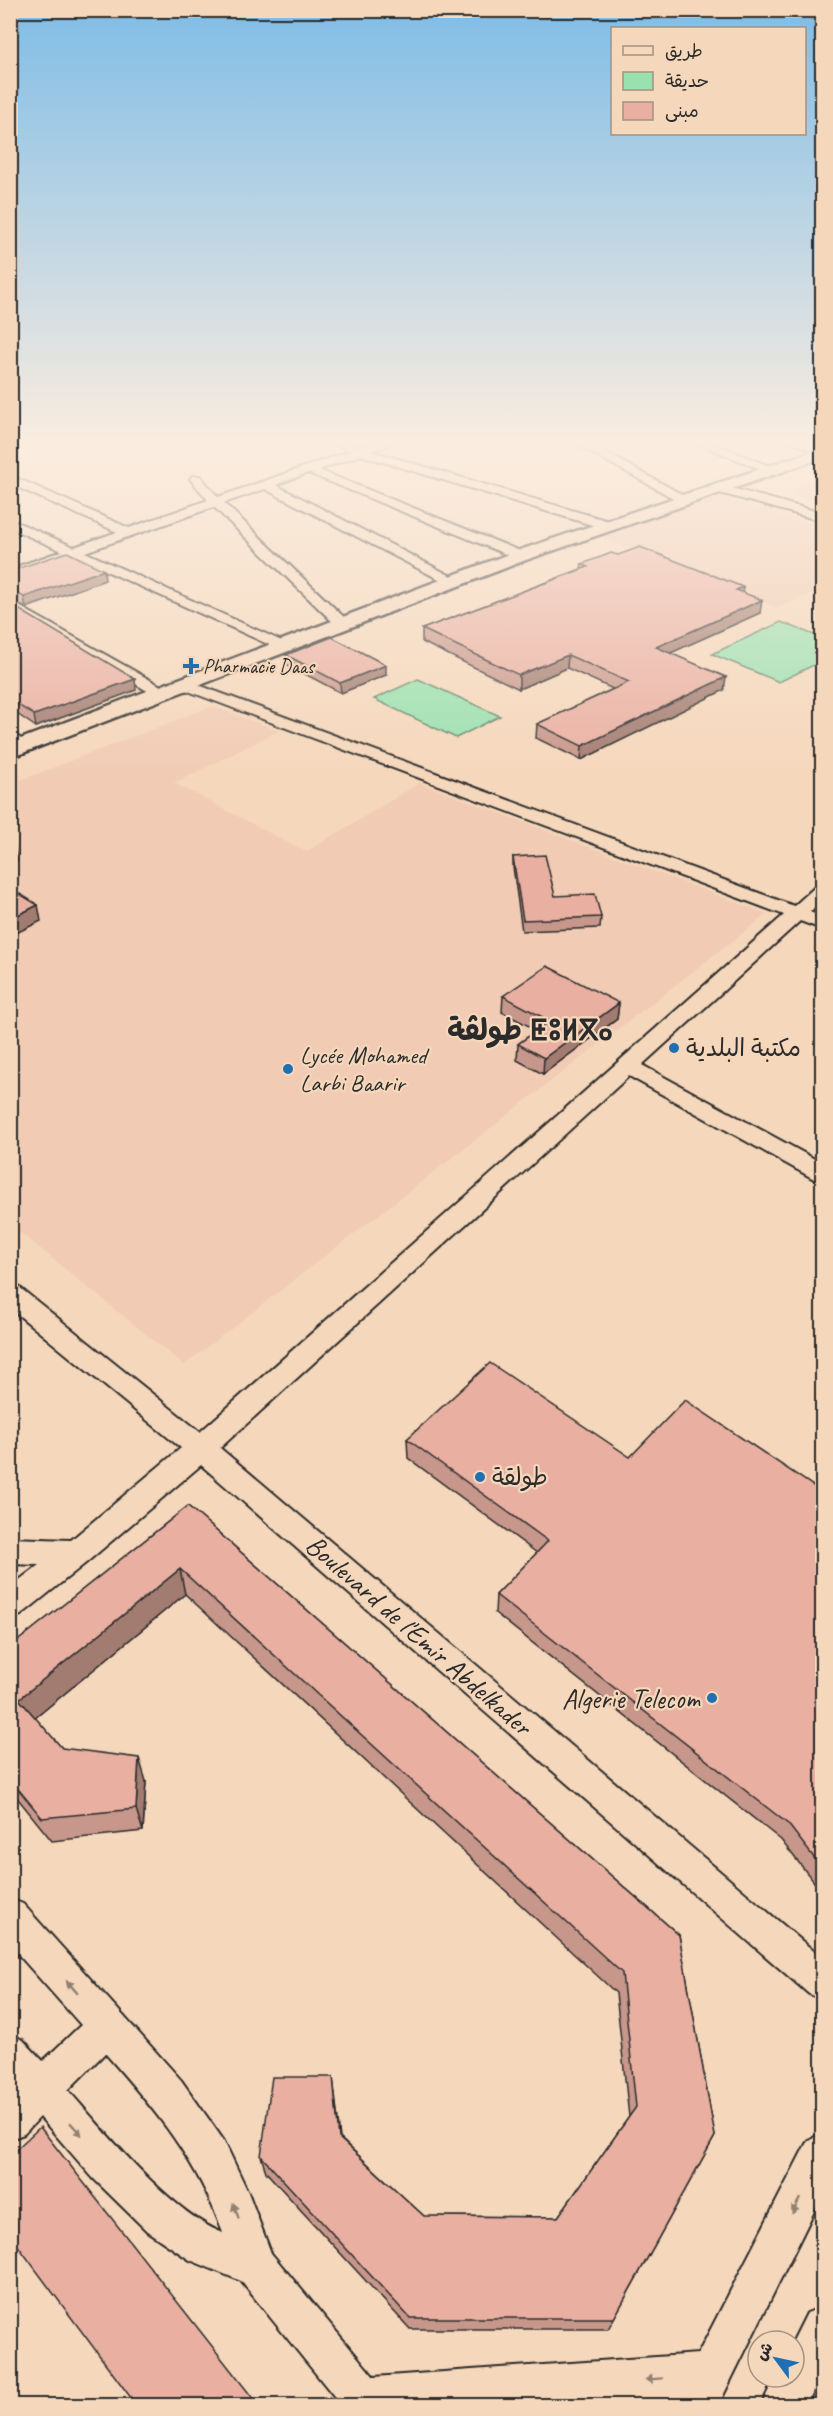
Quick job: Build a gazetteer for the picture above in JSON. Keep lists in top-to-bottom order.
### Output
{
  "streets": {
    "street": ["Boulevard de l'Emir Abdelkader"]
  },
  "districts": ["طولڤة ⵟⵓⵍⴳⴰ"],
  "places": {
    "health": ["Pharmacie Daas"],
    "other": [
      "مكتبة البلدية",
      "Lycée Mohamed Larbi Baarir",
      "طولقة",
      "Algerie Telecom"
    ]
  },
  "legend": ["طريق", "حديقة", "مبنى"],
  "north": "top left"
}
